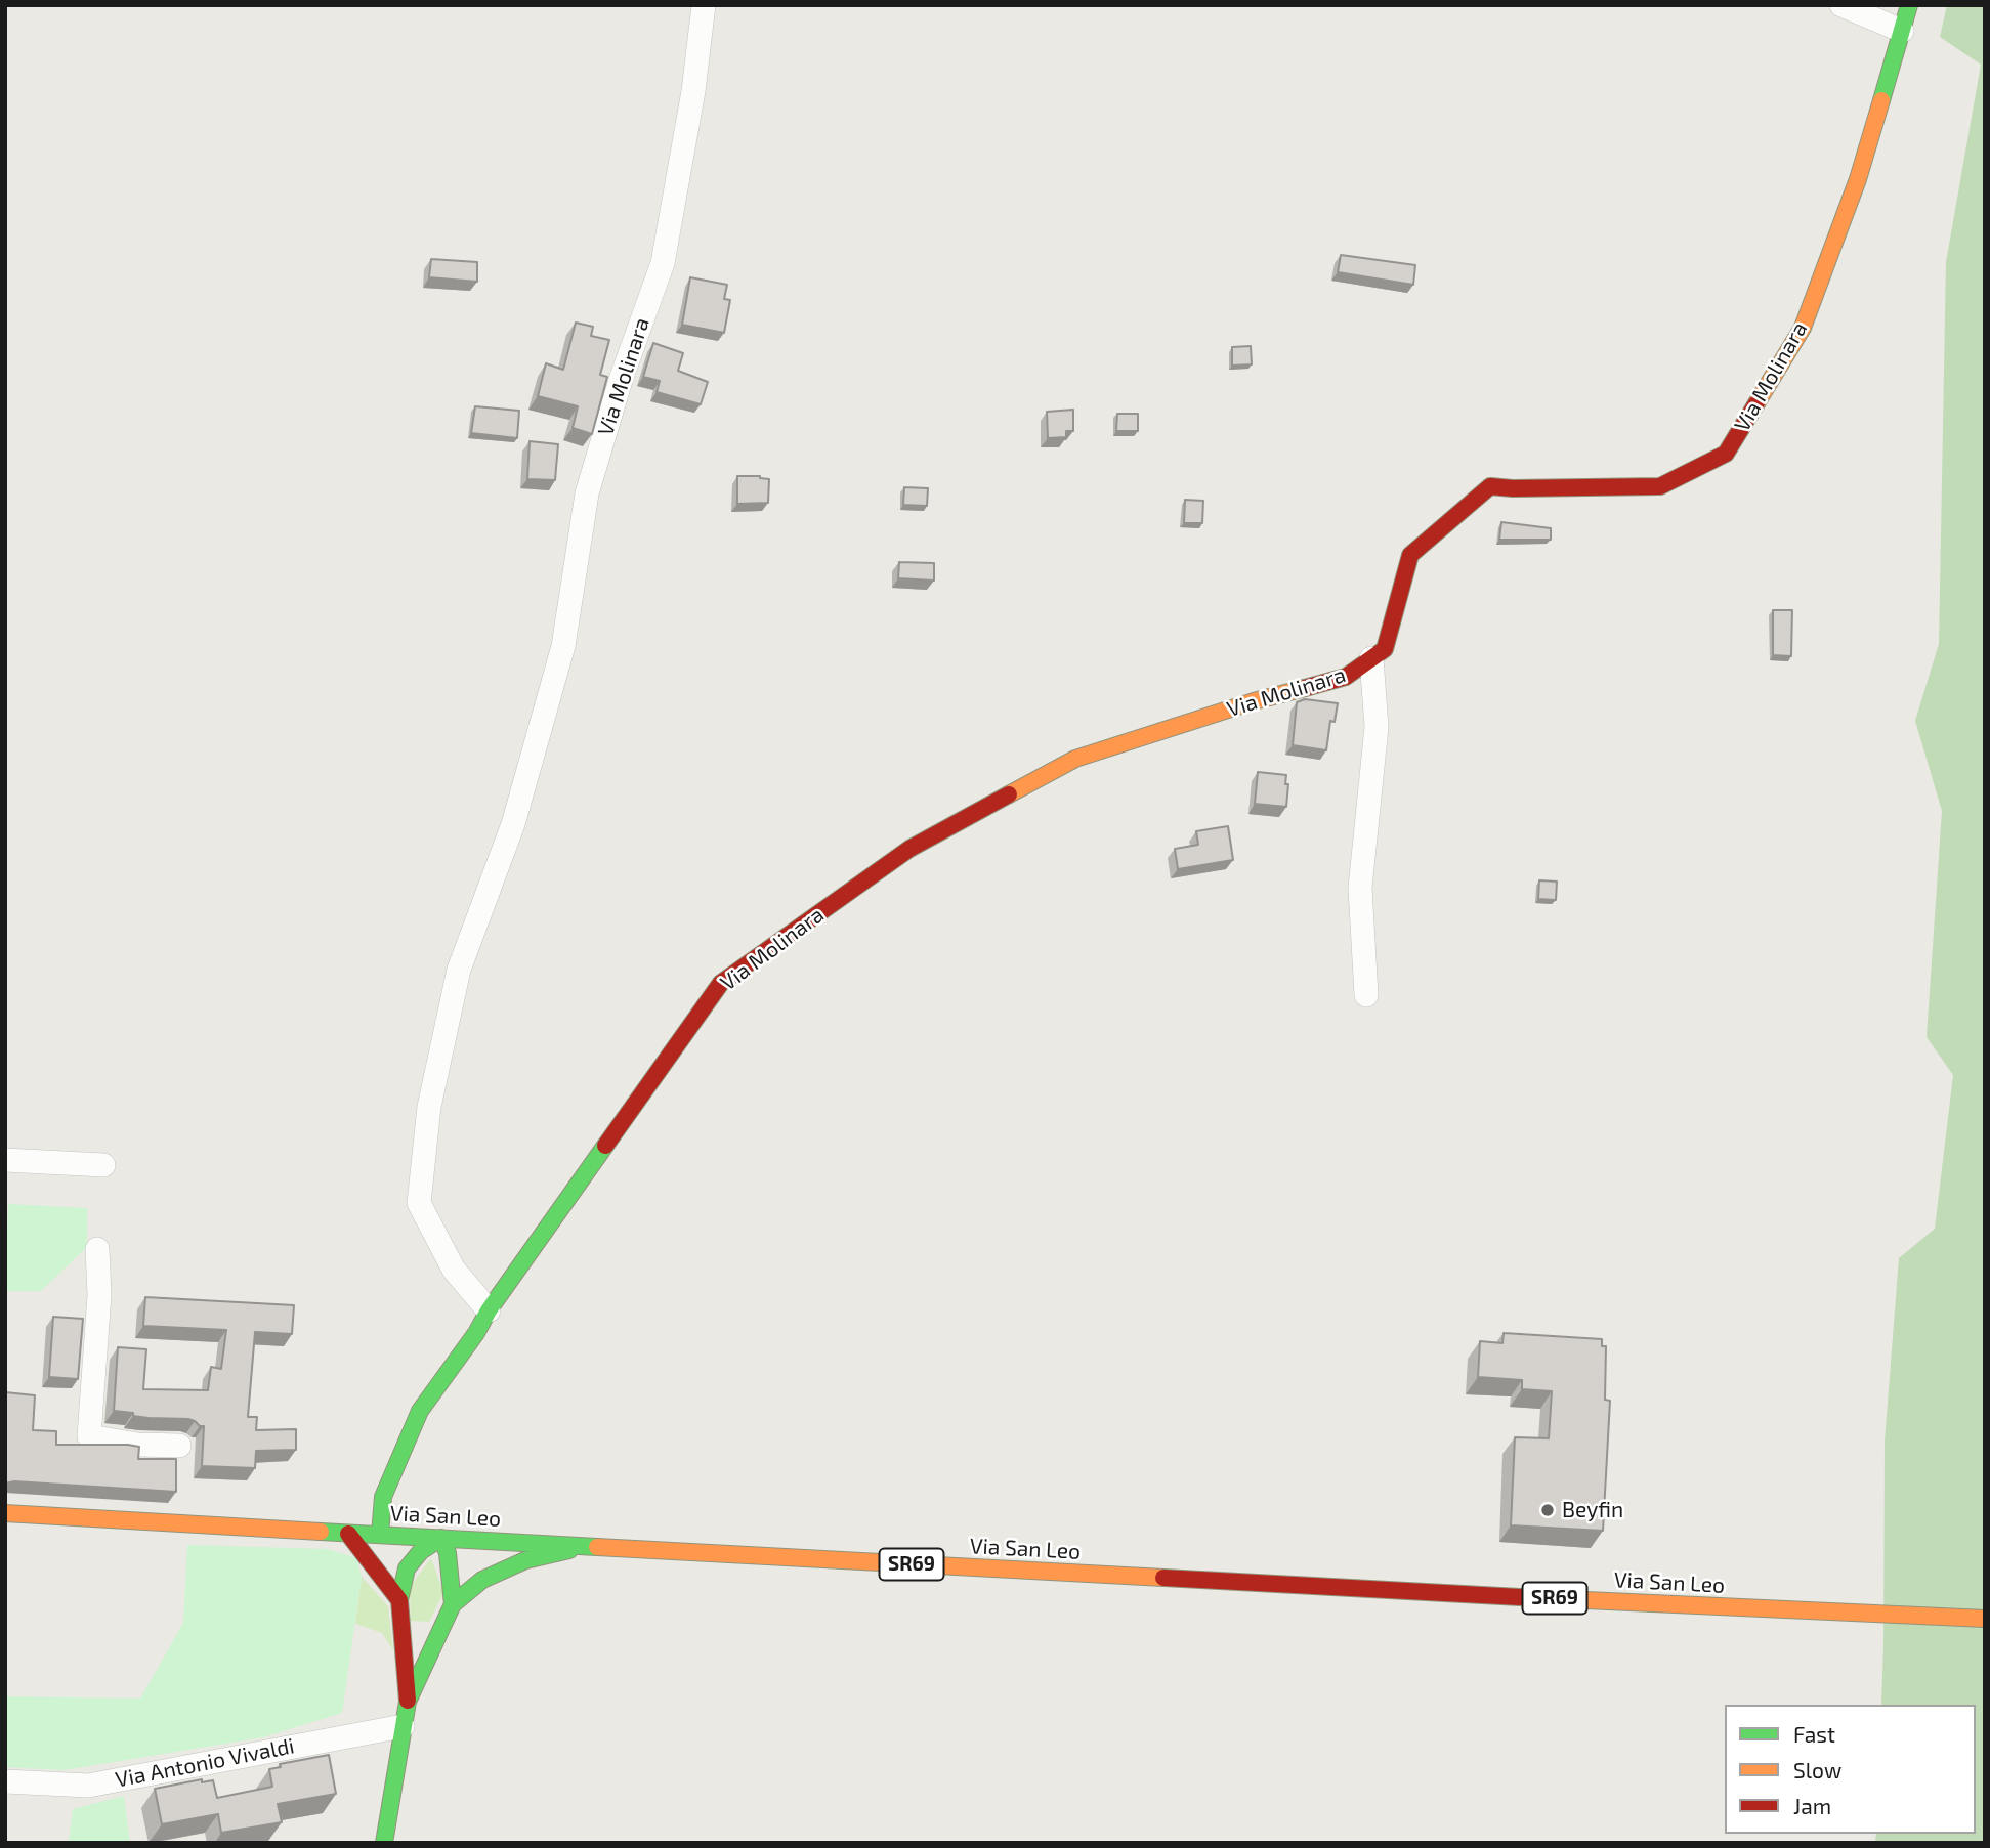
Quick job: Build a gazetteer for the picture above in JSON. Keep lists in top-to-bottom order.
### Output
{
  "streets": {
    "street": [
      "Via Molinara",
      "Via San Leo",
      "SR69",
      "Via Antonio Vivaldi"
    ]
  },
  "crossings": [
    ["Via Molinara", "Via San Leo"]
  ],
  "places": ["Beyfin"],
  "legend": ["Fast", "Slow", "Jam"]
}
